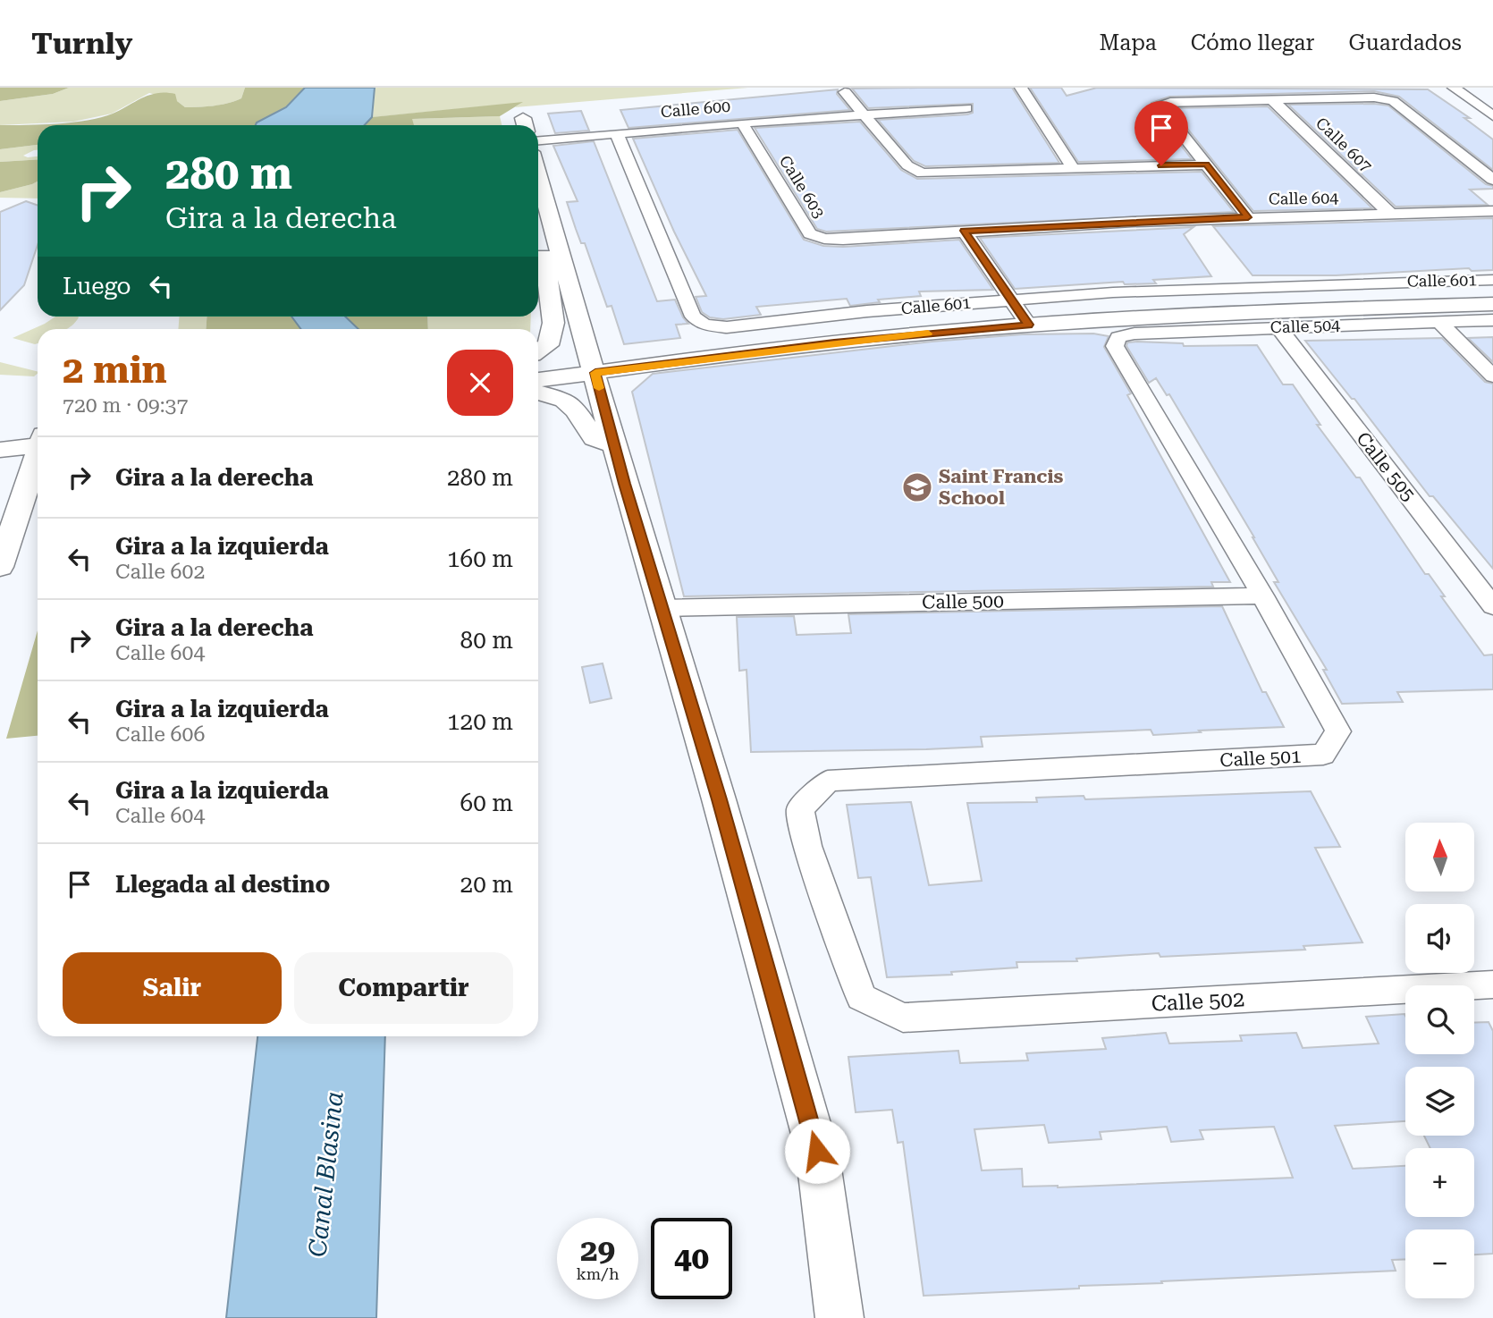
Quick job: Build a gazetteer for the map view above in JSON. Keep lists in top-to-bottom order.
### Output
{
  "streets": {
    "street": [
      "Calle 600",
      "Calle 607",
      "Calle 603",
      "Calle 604",
      "Calle 601",
      "Calle 504",
      "Calle 505",
      "Calle 500",
      "Calle 501",
      "Calle 502"
    ]
  },
  "crossings": [
    ["Calle 600", "Calle 603"],
    ["Calle 600", "Calle 601"],
    ["Calle 607", "Calle 604"],
    ["Calle 603", "Calle 604"],
    ["Calle 504", "Calle 505"],
    ["Calle 504", "Calle 501"],
    ["Calle 500", "Calle 501"],
    ["Calle 501", "Calle 502"]
  ],
  "water": ["Canal Blasina"],
  "places": {
    "school or university": ["Saint Francis School"]
  },
  "north": "top",
  "page": {
    "header": "Turnly",
    "nav": ["Mapa", "Cómo llegar", "Guardados"],
    "turn": ["280 m", "Gira a la derecha"],
    "then": "Luego",
    "heading": ["2 min", "720 m · 09:37"],
    "list": [
      {
        "name": "Gira a la derecha",
        "value": "280 m"
      },
      {
        "name": "Gira a la izquierda",
        "note": "Calle 602",
        "value": "160 m"
      },
      {
        "name": "Gira a la derecha",
        "note": "Calle 604",
        "value": "80 m"
      },
      {
        "name": "Gira a la izquierda",
        "note": "Calle 606",
        "value": "120 m"
      },
      {
        "name": "Gira a la izquierda",
        "note": "Calle 604",
        "value": "60 m"
      },
      {
        "name": "Llegada al destino",
        "value": "20 m"
      }
    ],
    "map_buttons": ["+", "−"],
    "buttons": ["Salir", "Compartir"],
    "speed": "29 km/h",
    "limit": "40"
  }
}
